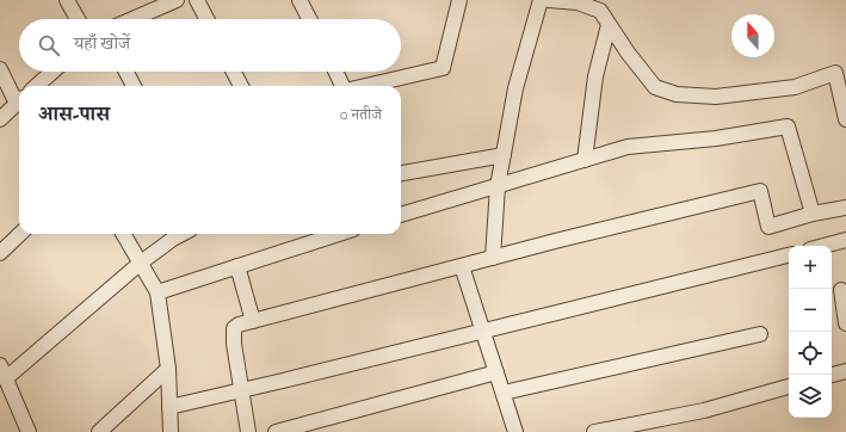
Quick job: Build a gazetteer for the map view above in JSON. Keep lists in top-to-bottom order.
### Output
{
  "north": "top",
  "page": {
    "search": "यहाँ खोजें",
    "heading": ["आस-पास", "0 नतीजे"],
    "map_buttons": ["+", "−"]
  }
}
